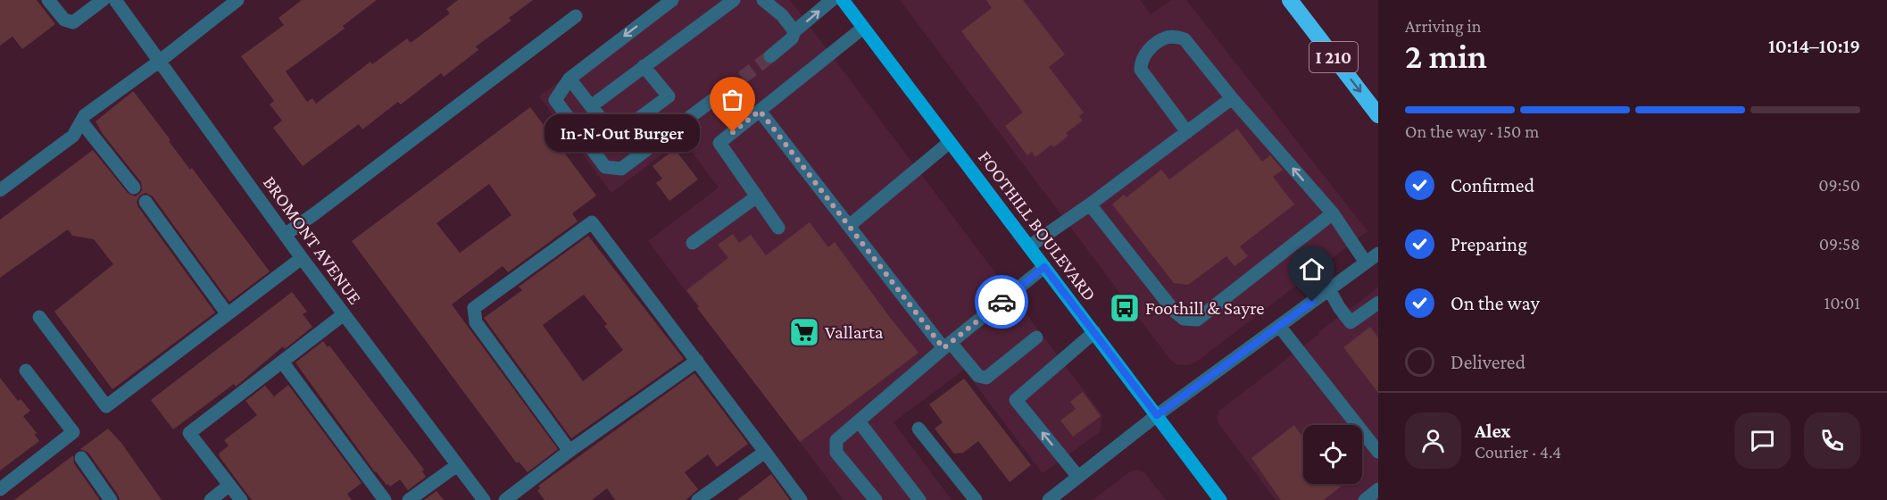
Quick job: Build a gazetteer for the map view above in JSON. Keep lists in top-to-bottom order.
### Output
{
  "streets": {
    "highway": ["I 210"],
    "main road": ["FOOTHILL BOULEVARD"],
    "street": ["BROMONT AVENUE"]
  },
  "places": {
    "other": ["In-N-Out Burger"],
    "bus stop": ["Foothill & Sayre"],
    "supermarket": ["Vallarta"]
  },
  "page": {
    "heading": ["2 min", "Arriving in", "10:14–10:19"],
    "panel": ["Alex", "Courier · 4.4"],
    "bar": "On the way · 150 m",
    "bubble": "In-N-Out Burger",
    "list": [
      ["Confirmed", "09:50"],
      ["Preparing", "09:58"],
      ["On the way", "10:01"],
      "Delivered"
    ]
  }
}
